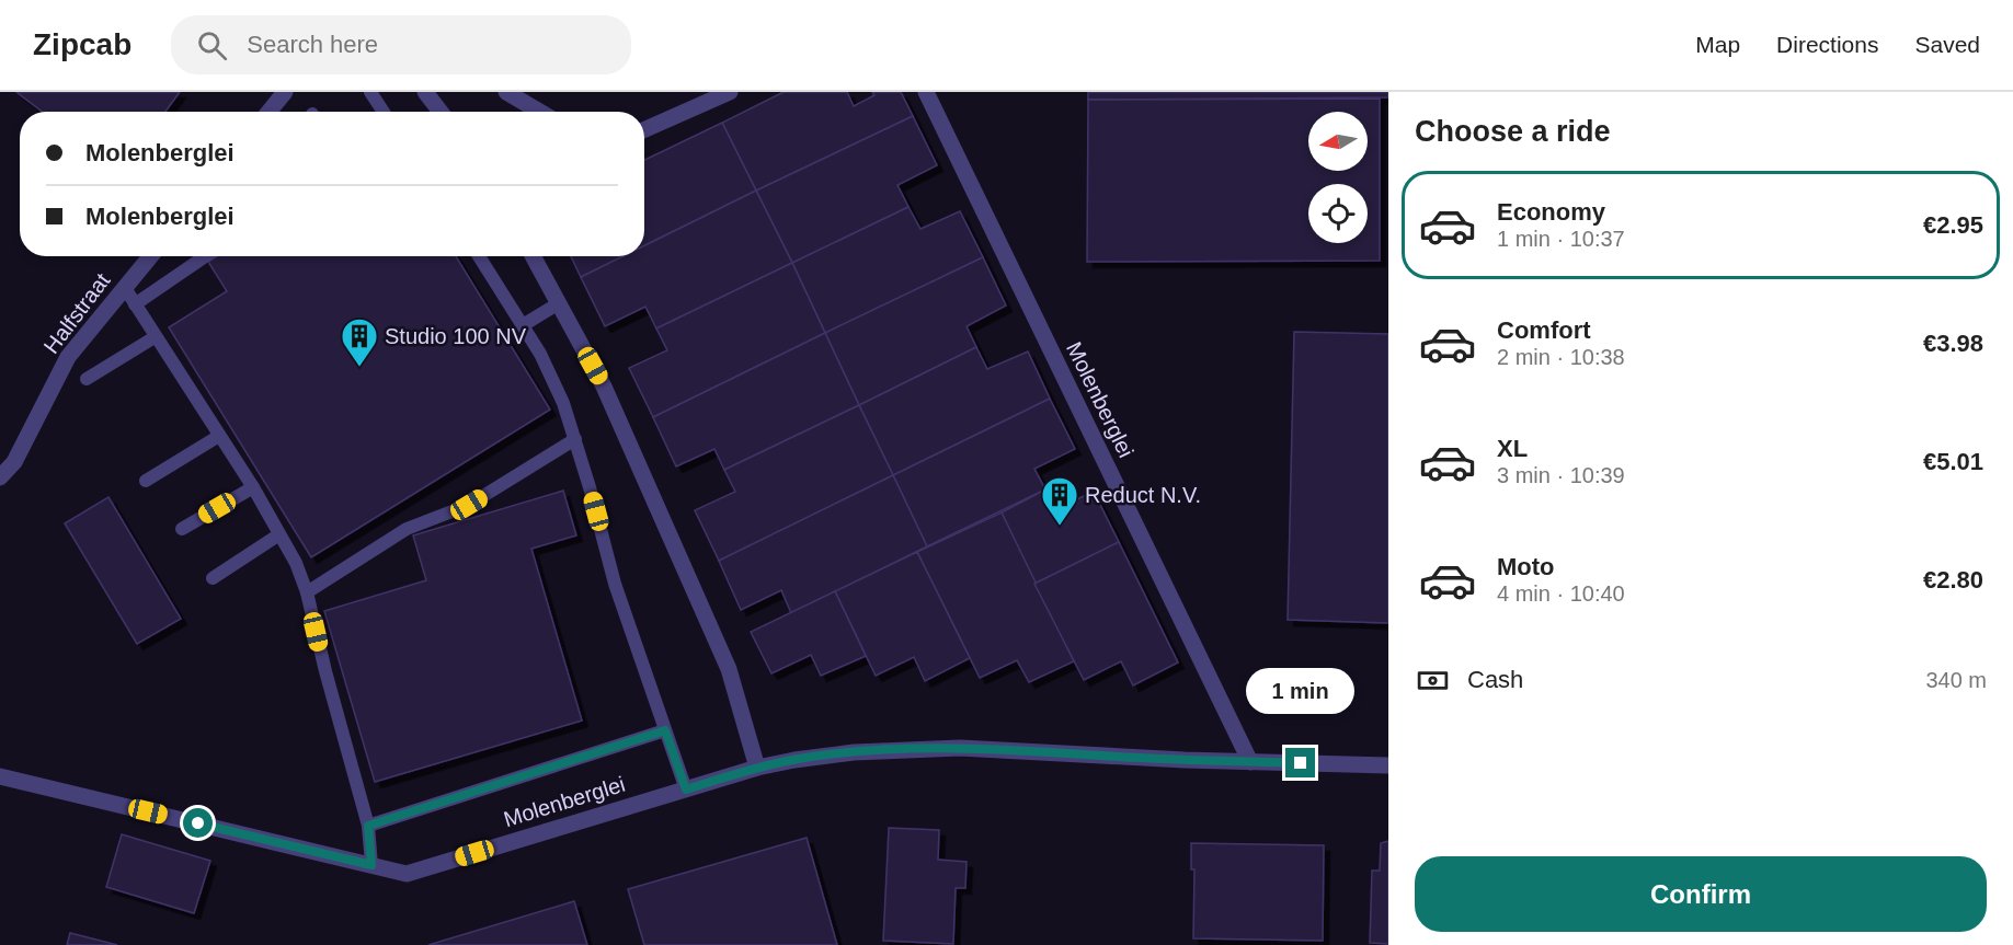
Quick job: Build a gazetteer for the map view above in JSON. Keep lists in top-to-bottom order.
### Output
{
  "streets": {
    "street": ["Halfstraat", "Molenberglei"]
  },
  "places": {
    "building": ["Studio 100 NV", "Reduct N.V."]
  },
  "north": "left",
  "page": {
    "header": "Zipcab",
    "search": "Search here",
    "nav": ["Map", "Directions", "Saved"],
    "heading": "Choose a ride",
    "banner": ["Molenberglei", "Molenberglei"],
    "list": [
      {
        "name": "Economy",
        "note": "1 min · 10:37",
        "value": "€2.95"
      },
      {
        "name": "Comfort",
        "note": "2 min · 10:38",
        "value": "€3.98"
      },
      {
        "name": "XL",
        "note": "3 min · 10:39",
        "value": "€5.01"
      },
      {
        "name": "Moto",
        "note": "4 min · 10:40",
        "value": "€2.80"
      }
    ],
    "pay": ["Cash", "340 m"],
    "bubble": "1 min",
    "buttons": "Confirm"
  }
}
